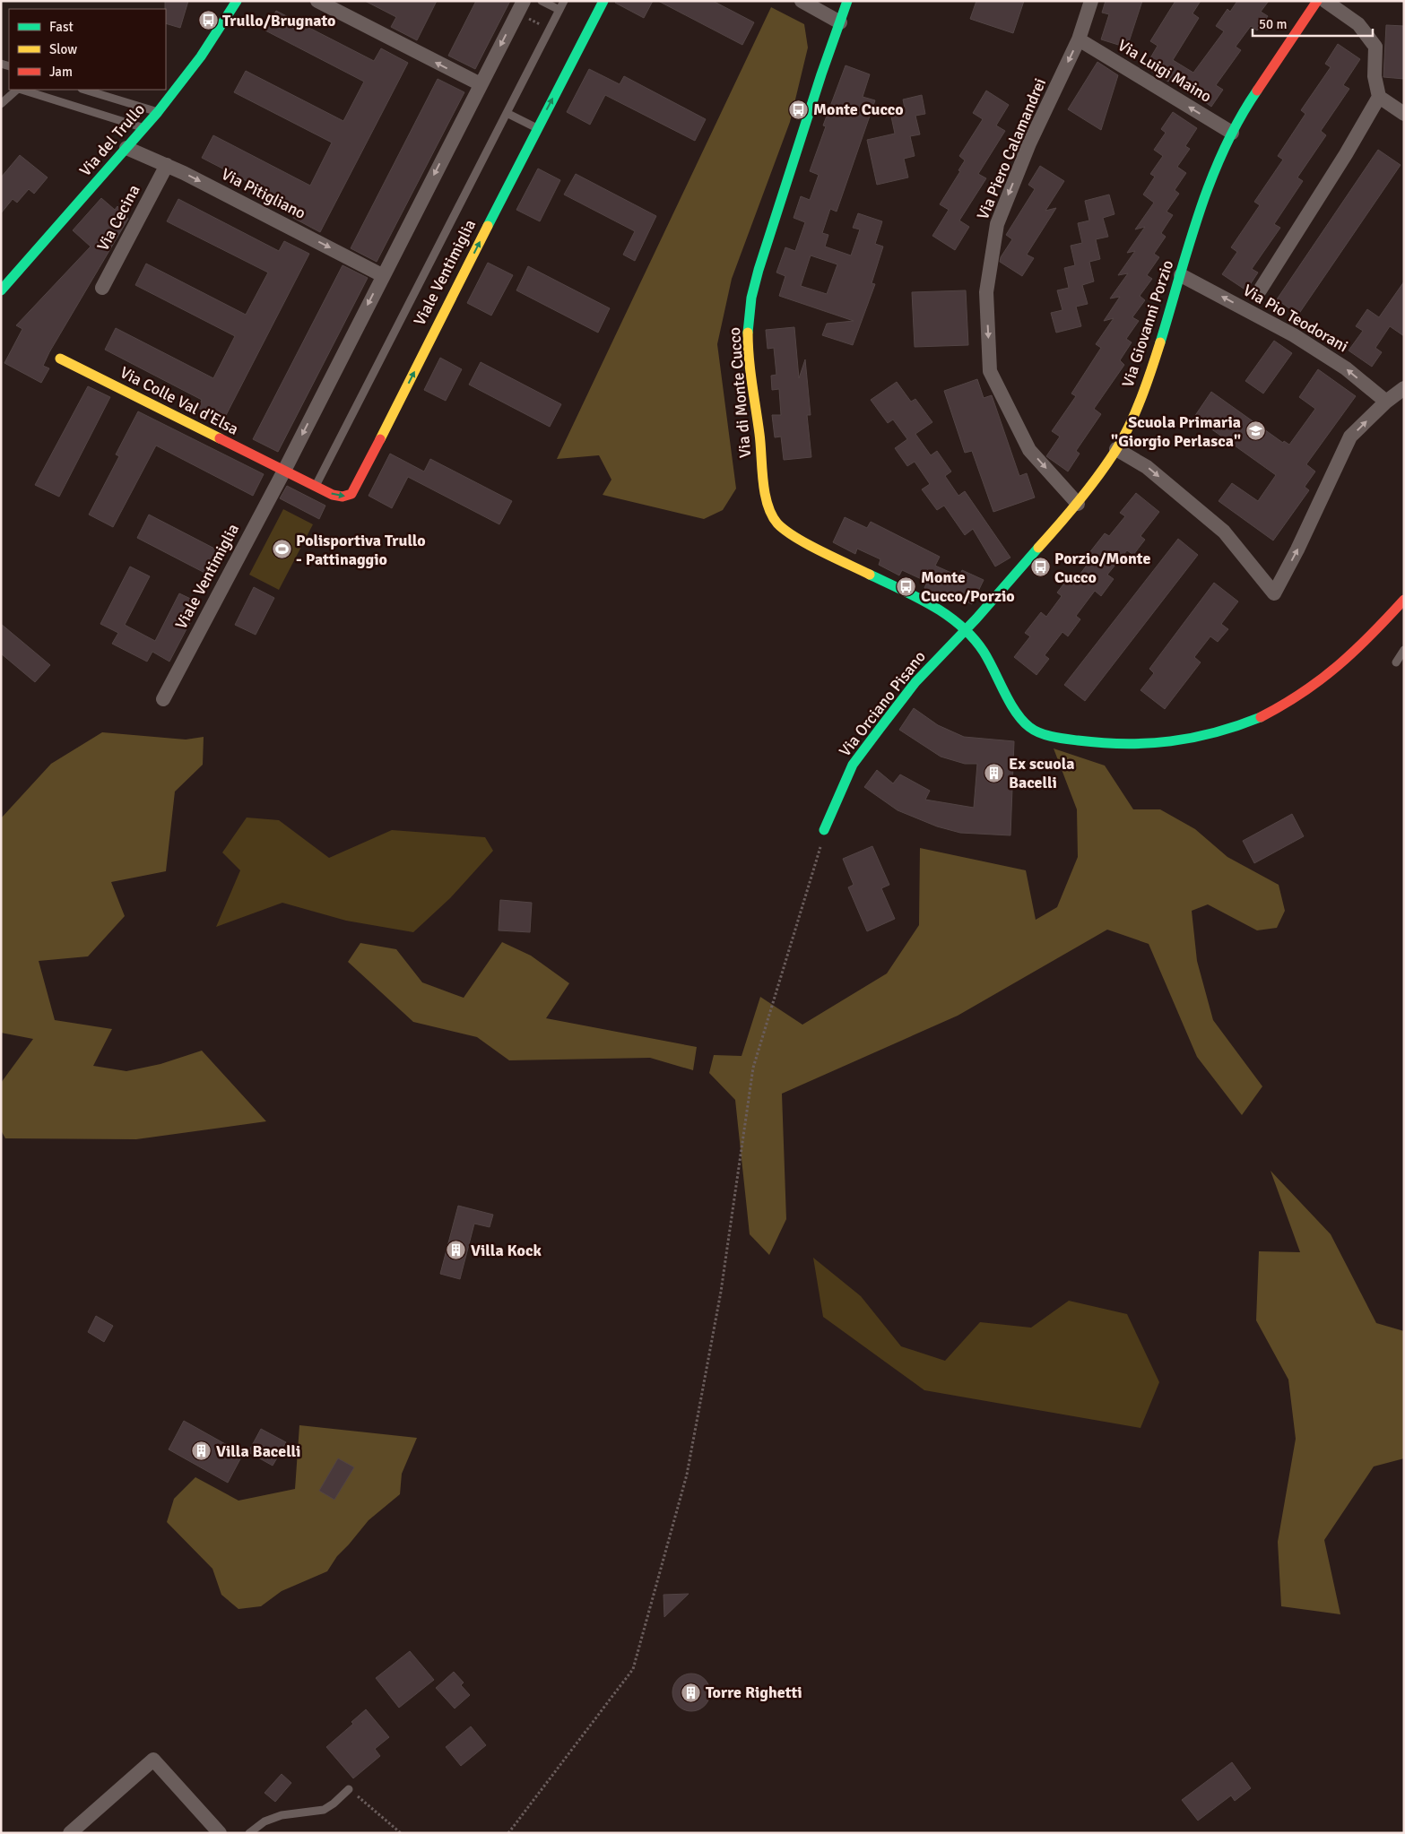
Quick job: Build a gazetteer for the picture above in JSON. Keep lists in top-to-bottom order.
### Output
{
  "streets": {
    "street": [
      "Via Luigi Maino",
      "Via del Trullo",
      "Via Piero Calamandrei",
      "Via Pitigliano",
      "Via Cecina",
      "Viale Ventimiglia",
      "Via Pio Teodorani",
      "Via Giovanni Porzio",
      "Via di Monte Cucco",
      "Via Colle Val d'Elsa",
      "Via Orciano Pisano"
    ]
  },
  "crossings": [
    ["Via Luigi Maino", "Via Piero Calamandrei"],
    ["Via Luigi Maino", "Via Giovanni Porzio"],
    ["Via del Trullo", "Via Pitigliano"],
    ["Via Piero Calamandrei", "Via Giovanni Porzio"],
    ["Via Pitigliano", "Via Cecina"],
    ["Via Pitigliano", "Viale Ventimiglia"],
    ["Viale Ventimiglia", "Via Colle Val d'Elsa"],
    ["Via Pio Teodorani", "Via Giovanni Porzio"],
    ["Via Giovanni Porzio", "Via di Monte Cucco"],
    ["Via Giovanni Porzio", "Via Orciano Pisano"],
    ["Via di Monte Cucco", "Via Orciano Pisano"]
  ],
  "one_way": [
    "Via Luigi Maino",
    "Via Piero Calamandrei",
    "Via Pitigliano",
    "Via Pio Teodorani"
  ],
  "places": {
    "bus stop": [
      "Trullo/Brugnato",
      "Monte Cucco",
      "Porzio/Monte Cucco",
      "Monte Cucco/Porzio"
    ],
    "school or university": ["Scuola Primaria \"Giorgio Perlasca\""],
    "sports": ["Polisportiva Trullo - Pattinaggio"],
    "building": [
      "Ex scuola Bacelli",
      "Villa Kock",
      "Villa Bacelli",
      "Torre Righetti"
    ]
  },
  "legend": ["Fast", "Slow", "Jam"],
  "scale_bar": "50 m"
}
